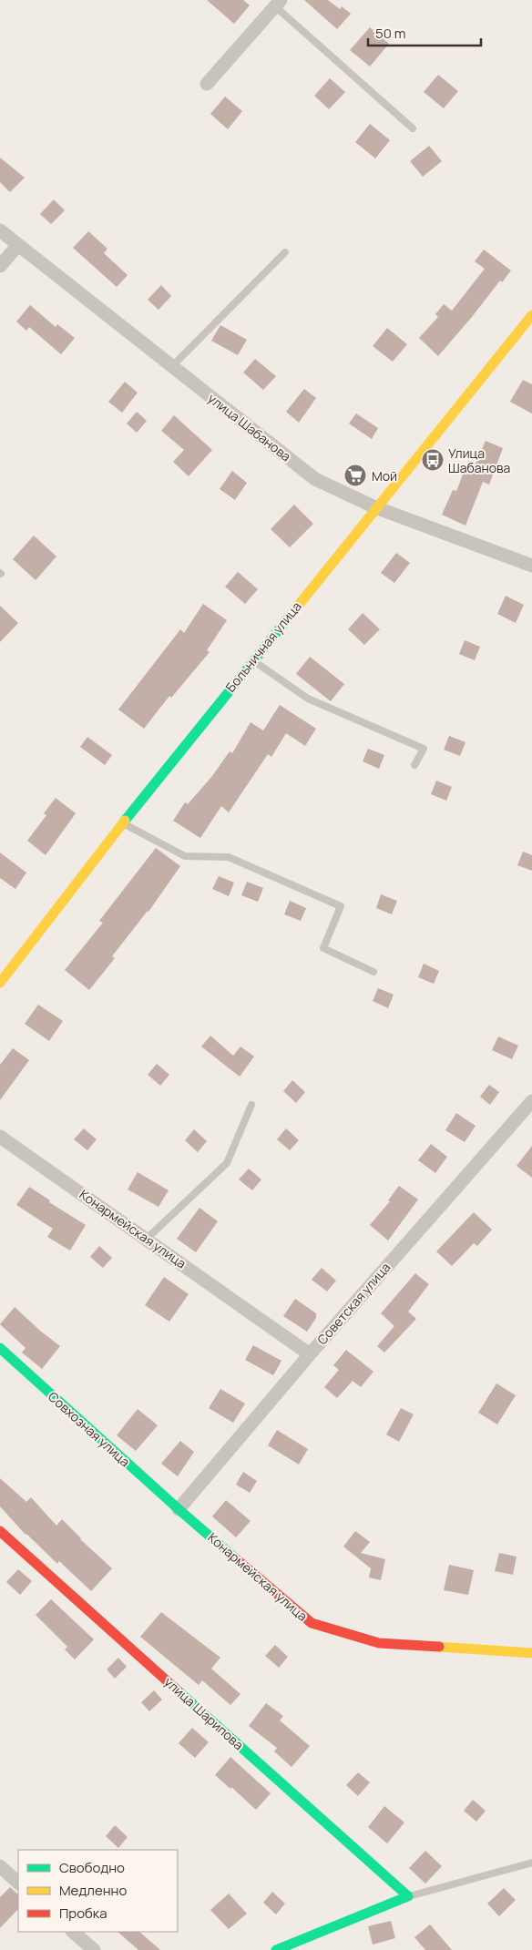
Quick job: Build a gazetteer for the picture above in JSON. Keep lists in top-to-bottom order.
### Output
{
  "streets": {
    "street": [
      "улица Шабанова",
      "Больничная улица",
      "Конармейская улица",
      "Советская улица",
      "Совхозная улица",
      "улица Шарипова"
    ]
  },
  "crossings": [
    ["улица Шабанова", "Больничная улица"],
    ["Конармейская улица", "Советская улица"],
    ["Конармейская улица", "Совхозная улица"],
    ["Советская улица", "Совхозная улица"]
  ],
  "places": {
    "bus stop": ["Улица Шабанова"],
    "supermarket": ["Мой"]
  },
  "legend": ["Свободно", "Медленно", "Пробка"],
  "scale_bar": "50 m"
}
